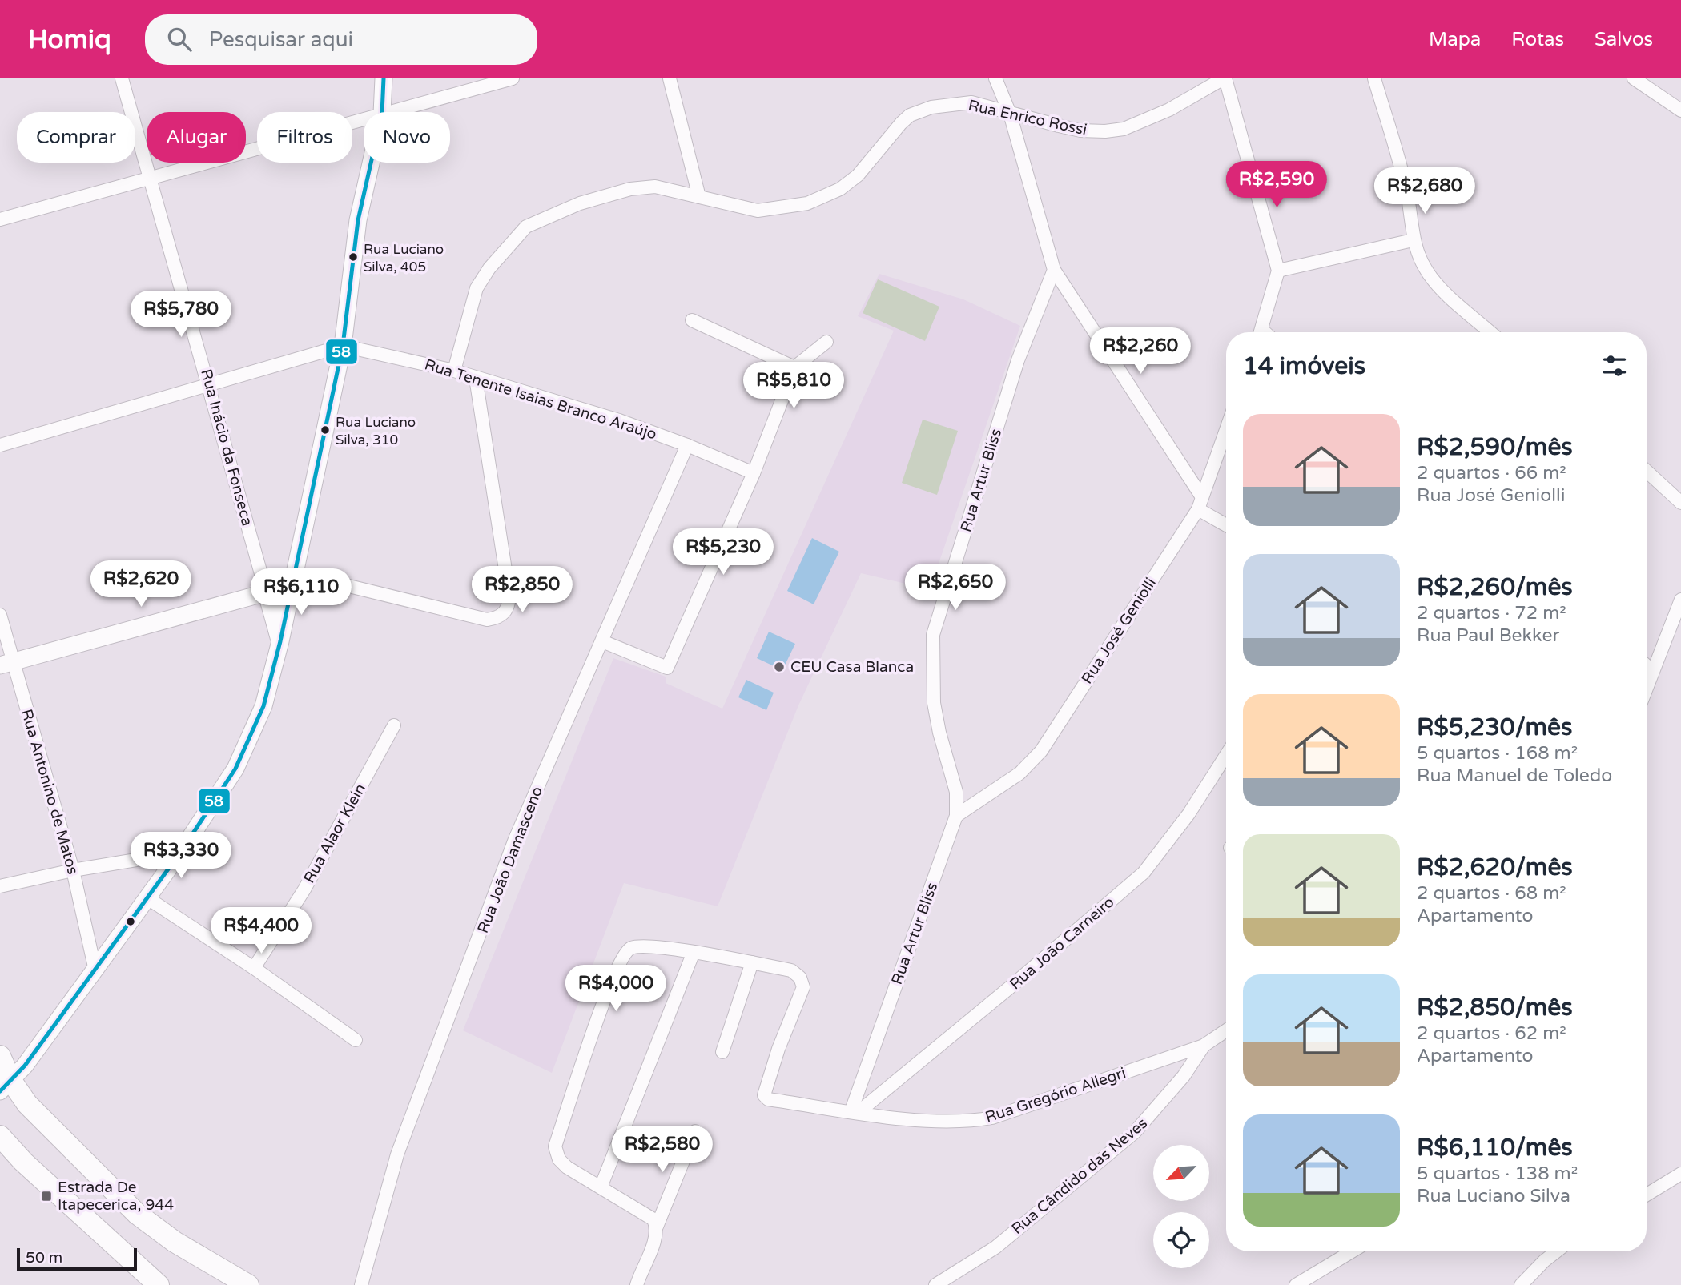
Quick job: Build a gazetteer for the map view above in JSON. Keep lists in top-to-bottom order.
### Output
{
  "streets": {
    "street": [
      "Rua Enrico Rossi",
      "Rua Tenente Isaias Branco Araújo",
      "Rua Inácio da Fonseca",
      "Rua Artur Bliss",
      "Rua José Geniolli",
      "Rua Antonino de Matos",
      "Rua Alaor Klein",
      "Rua João Damasceno",
      "Rua João Carneiro",
      "Rua Gregório Allegri",
      "Rua Cândido das Neves"
    ]
  },
  "crossings": [
    ["Rua Enrico Rossi", "Rua Tenente Isaias Branco Araújo"],
    ["Rua Tenente Isaias Branco Araújo", "Rua Inácio da Fonseca"],
    ["Rua Tenente Isaias Branco Araújo", "Rua João Damasceno"],
    ["Rua Artur Bliss", "Rua José Geniolli"],
    ["Rua Artur Bliss", "Rua João Carneiro"],
    ["Rua Artur Bliss", "Rua Gregório Allegri"],
    ["Rua João Carneiro", "Rua Gregório Allegri"],
    ["Rua Gregório Allegri", "Rua Cândido das Neves"]
  ],
  "places": {
    "other": ["Rua Luciano Silva, 405", "Rua Luciano Silva, 310", "CEU Casa Blanca"],
    "transit": ["Estrada De Itapecerica, 944"]
  },
  "lines": ["transit line 58"],
  "scale_bar": "50 m",
  "north": "bottom left",
  "page": {
    "header": "Homiq",
    "search": "Pesquisar aqui",
    "nav": ["Mapa", "Rotas", "Salvos"],
    "chip": [
      "Comprar",
      "Alugar",
      "Filtros",
      "Novo"
    ],
    "price": [
      "R$2,590",
      "R$2,680",
      "R$5,780",
      "R$2,260",
      "R$5,810",
      "R$5,230",
      "R$2,620",
      "R$2,650",
      "R$2,850",
      "R$6,110",
      "R$3,330",
      "R$4,400",
      "R$4,000",
      "R$2,580"
    ],
    "heading": "14 imóveis",
    "list": [
      {
        "name": "R$2,590/mês",
        "note": "2 quartos · 66 m² · Rua José Geniolli"
      },
      {
        "name": "R$2,260/mês",
        "note": "2 quartos · 72 m² · Rua Paul Bekker"
      },
      {
        "name": "R$5,230/mês",
        "note": "5 quartos · 168 m² · Rua Manuel de Toledo"
      },
      {
        "name": "R$2,620/mês",
        "note": "2 quartos · 68 m² · Apartamento"
      },
      {
        "name": "R$2,850/mês",
        "note": "2 quartos · 62 m² · Apartamento"
      },
      {
        "name": "R$6,110/mês",
        "note": "5 quartos · 138 m² · Rua Luciano Silva"
      }
    ],
    "scale": "50 m"
  }
}
